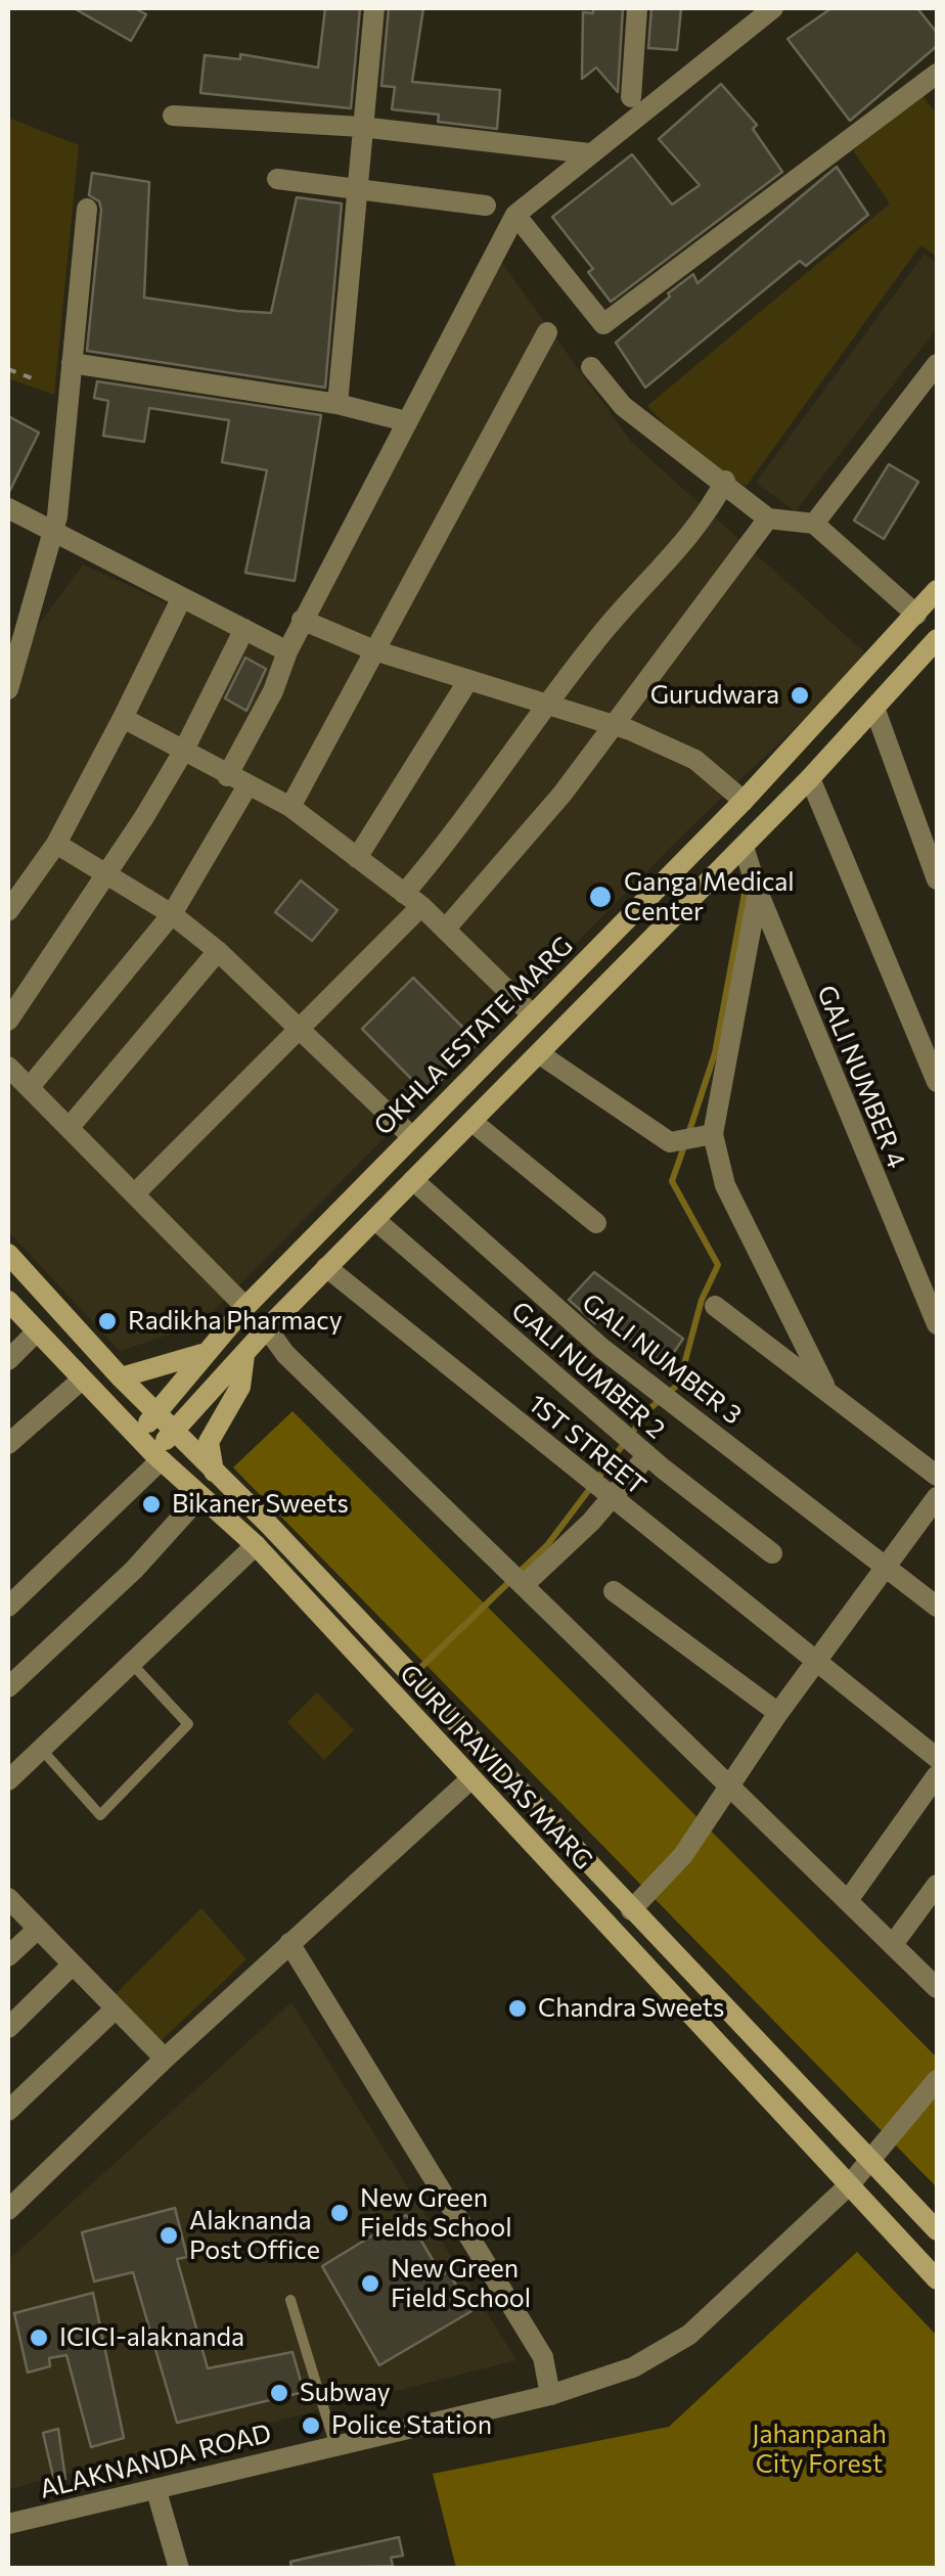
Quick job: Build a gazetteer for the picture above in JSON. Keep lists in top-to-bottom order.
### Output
{
  "streets": {
    "main road": ["OKHLA ESTATE MARG", "GURU RAVIDAS MARG"],
    "street": [
      "GALI NUMBER 4",
      "GALI NUMBER 3",
      "GALI NUMBER 2",
      "1ST STREET",
      "ALAKNANDA ROAD"
    ]
  },
  "crossings": [
    ["OKHLA ESTATE MARG", "GURU RAVIDAS MARG"],
    ["GURU RAVIDAS MARG", "ALAKNANDA ROAD"]
  ],
  "parks": ["Jahanpanah City Forest"],
  "places": [
    "Gurudwara",
    "Ganga Medical Center",
    "Radikha Pharmacy",
    "Bikaner Sweets",
    "Chandra Sweets",
    "New Green Fields School",
    "Alaknanda Post Office",
    "New Green Field School",
    "ICICI-alaknanda",
    "Subway",
    "Police Station"
  ]
}
